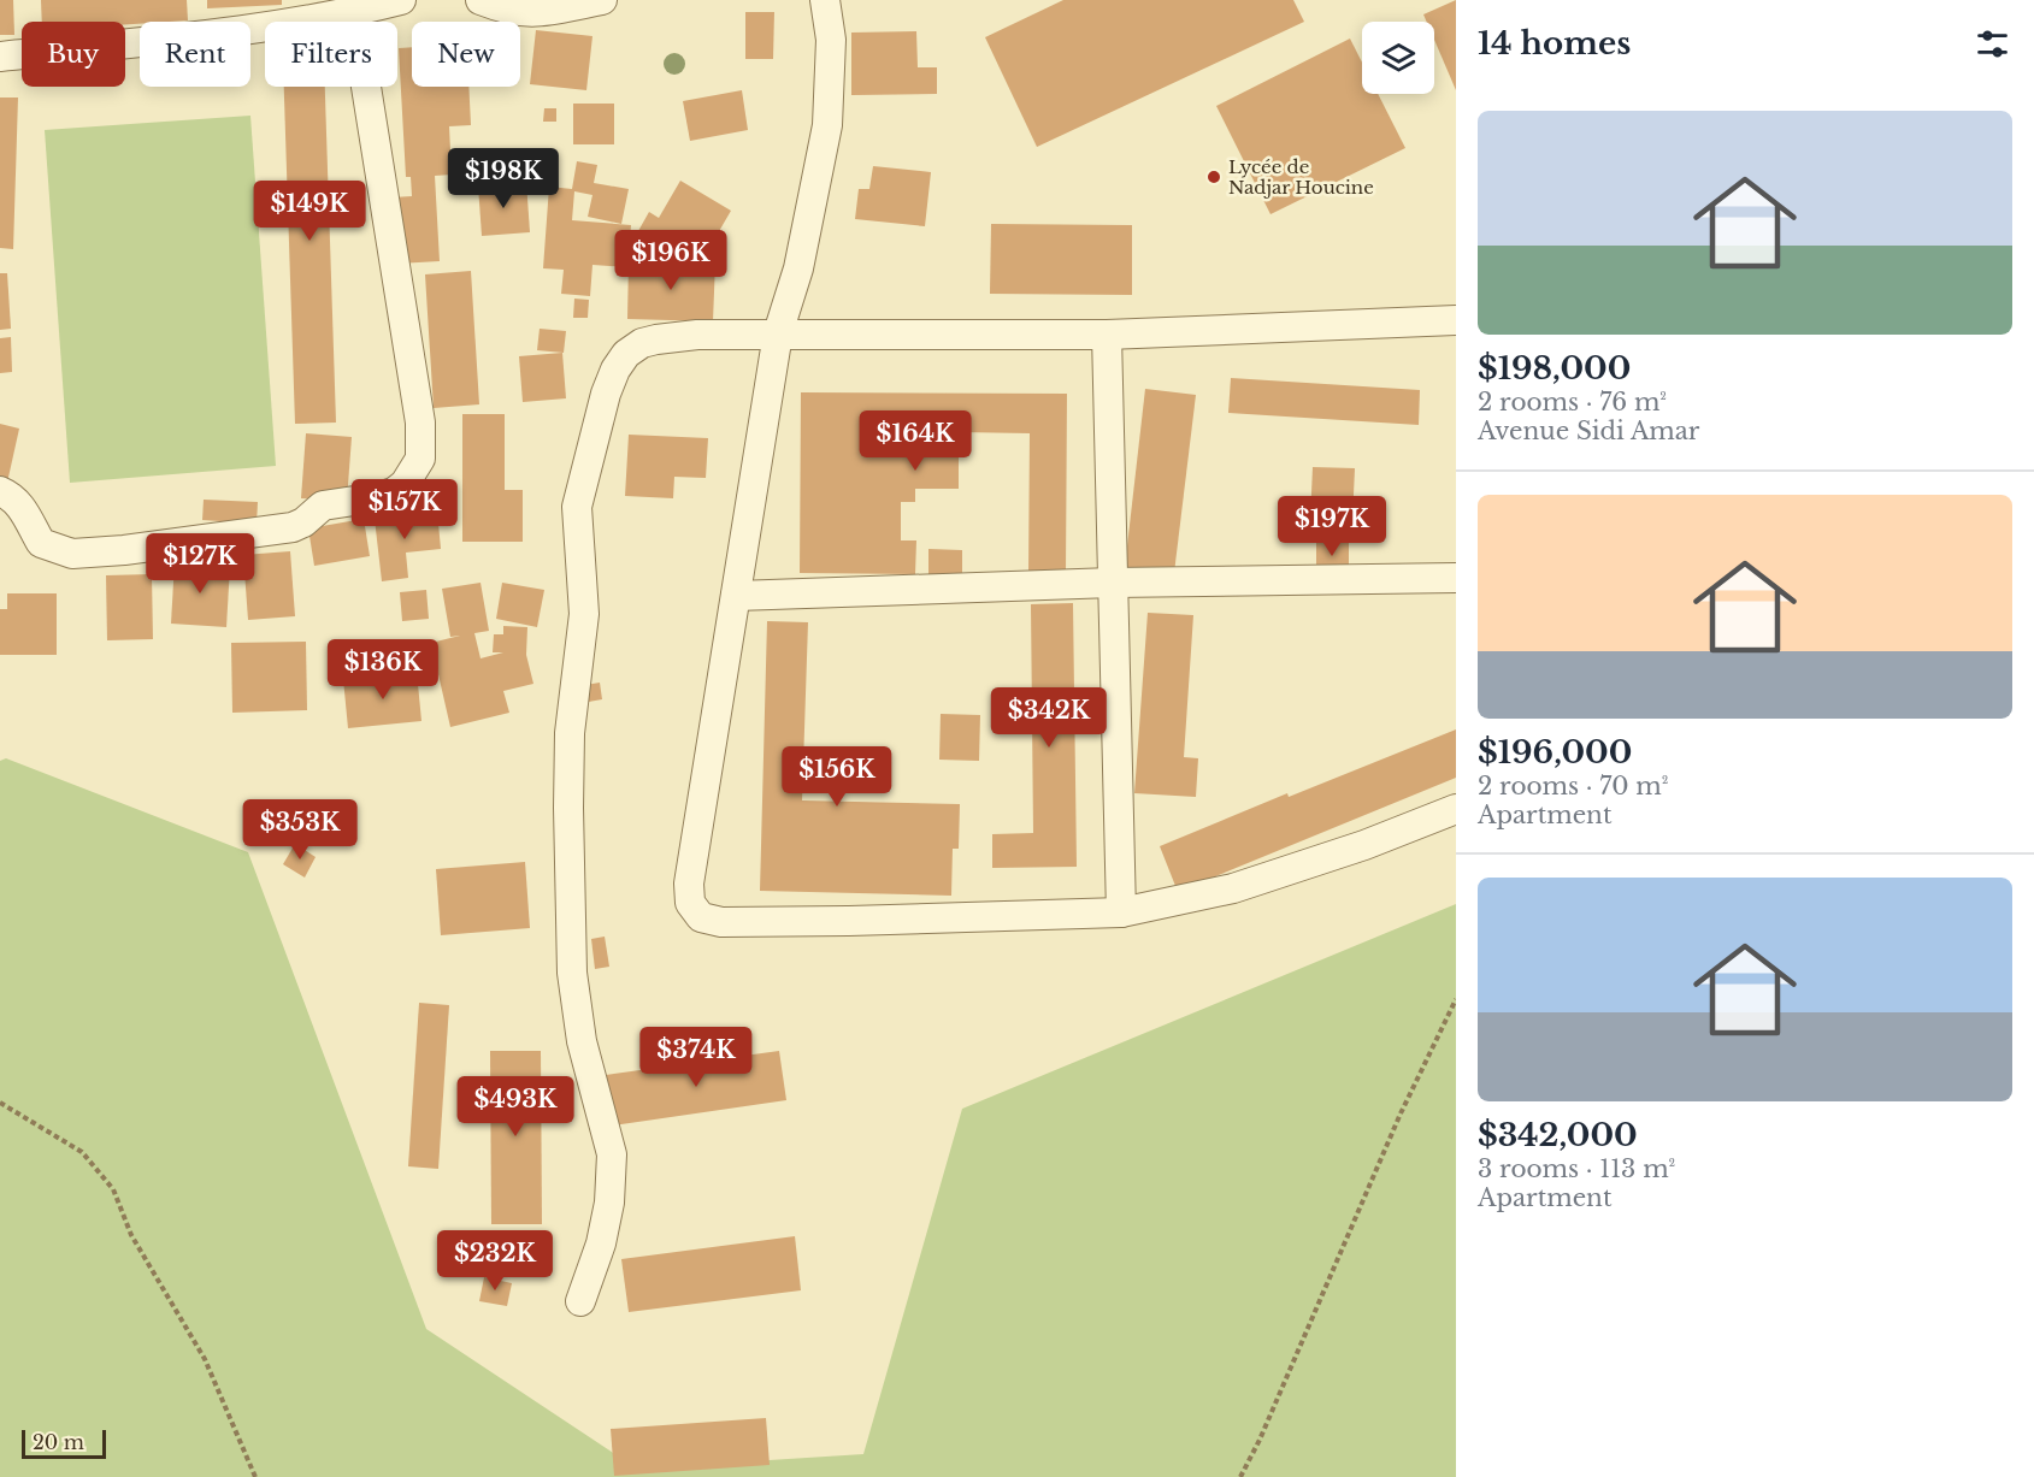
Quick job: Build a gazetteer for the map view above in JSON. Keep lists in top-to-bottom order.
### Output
{
  "places": ["Lycée de Nadjar Houcine"],
  "scale_bar": "20 m",
  "page": {
    "heading": "14 homes",
    "chip": [
      "Buy",
      "Rent",
      "Filters",
      "New"
    ],
    "list": [
      {
        "name": "$198,000",
        "note": "2 rooms · 76 m² · Avenue Sidi Amar"
      },
      {
        "name": "$196,000",
        "note": "2 rooms · 70 m² · Apartment"
      },
      {
        "name": "$342,000",
        "note": "3 rooms · 113 m² · Apartment"
      }
    ],
    "price": [
      "$198K",
      "$149K",
      "$196K",
      "$164K",
      "$157K",
      "$197K",
      "$127K",
      "$136K",
      "$342K",
      "$156K",
      "$353K",
      "$374K",
      "$493K",
      "$232K"
    ],
    "scale": "20 m"
  }
}
